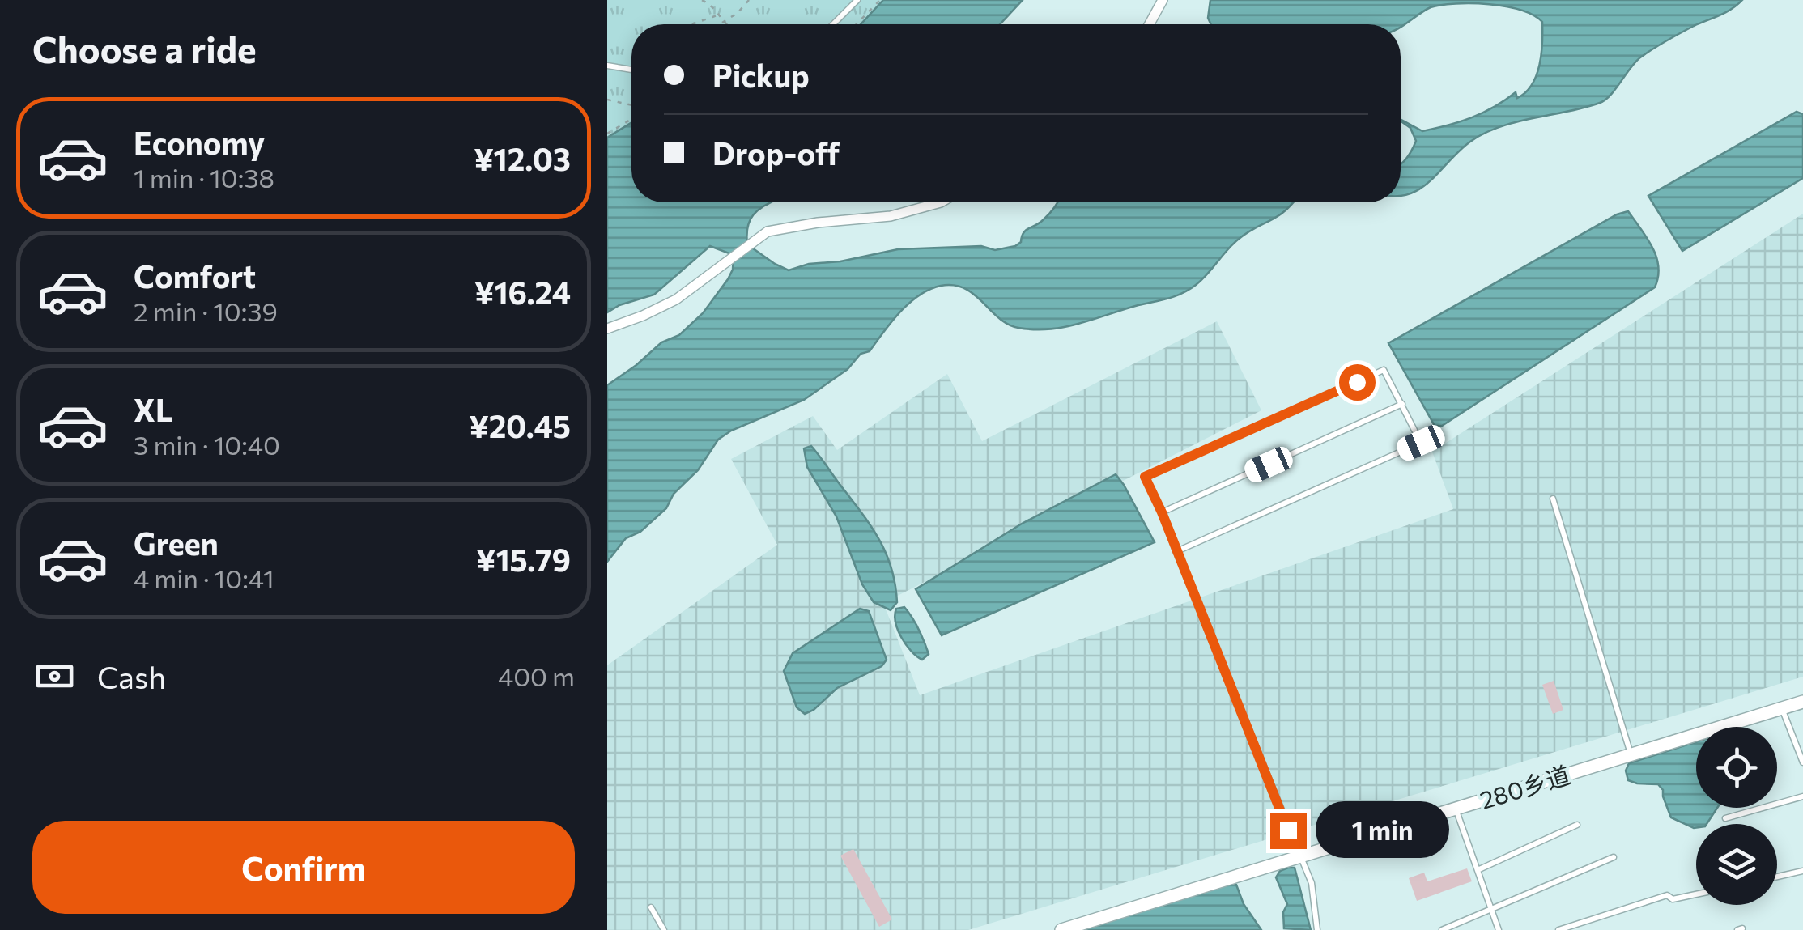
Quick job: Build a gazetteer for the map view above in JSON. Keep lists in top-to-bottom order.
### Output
{
  "streets": {
    "street": ["280乡道"]
  },
  "page": {
    "heading": "Choose a ride",
    "banner": ["Pickup", "Drop-off"],
    "list": [
      {
        "name": "Economy",
        "note": "1 min · 10:38",
        "value": "¥12.03"
      },
      {
        "name": "Comfort",
        "note": "2 min · 10:39",
        "value": "¥16.24"
      },
      {
        "name": "XL",
        "note": "3 min · 10:40",
        "value": "¥20.45"
      },
      {
        "name": "Green",
        "note": "4 min · 10:41",
        "value": "¥15.79"
      }
    ],
    "pay": ["Cash", "400 m"],
    "bubble": "1 min",
    "buttons": "Confirm"
  }
}
